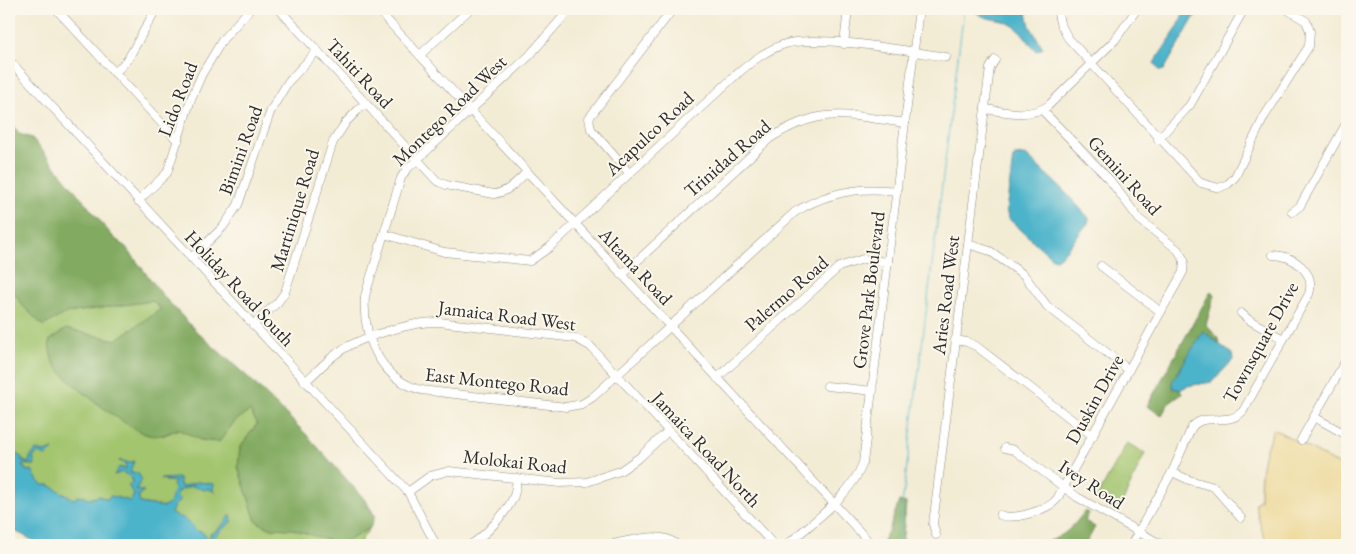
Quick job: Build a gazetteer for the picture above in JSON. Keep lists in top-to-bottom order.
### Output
{
  "streets": {
    "street": [
      "Tahiti Road",
      "Lido Road",
      "Montego Road West",
      "Acapulco Road",
      "Bimini Road",
      "Trinidad Road",
      "Gemini Road",
      "Martinique Road",
      "Altama Road",
      "Holiday Road South",
      "Grove Park Boulevard",
      "Palermo Road",
      "Aries Road West",
      "Jamaica Road West",
      "Townsquare Drive",
      "East Montego Road",
      "Duskin Drive",
      "Jamaica Road North",
      "Molokai Road",
      "Ivey Road"
    ]
  },
  "crossings": [
    ["Tahiti Road", "Montego Road West"],
    ["Tahiti Road", "Bimini Road"],
    ["Tahiti Road", "Martinique Road"],
    ["Tahiti Road", "Altama Road"],
    ["Lido Road", "Holiday Road South"],
    ["Montego Road West", "Acapulco Road"],
    ["Montego Road West", "Altama Road"],
    ["Montego Road West", "Jamaica Road West"],
    ["Montego Road West", "East Montego Road"],
    ["Acapulco Road", "Altama Road"],
    ["Acapulco Road", "Grove Park Boulevard"],
    ["Bimini Road", "Holiday Road South"],
    ["Trinidad Road", "Altama Road"],
    ["Trinidad Road", "Grove Park Boulevard"],
    ["Gemini Road", "Duskin Drive"],
    ["Martinique Road", "Holiday Road South"],
    ["Altama Road", "Grove Park Boulevard"],
    ["Altama Road", "Palermo Road"],
    ["Altama Road", "East Montego Road"],
    ["Holiday Road South", "Jamaica Road West"],
    ["Holiday Road South", "Molokai Road"],
    ["Grove Park Boulevard", "Palermo Road"],
    ["Grove Park Boulevard", "East Montego Road"],
    ["Jamaica Road West", "East Montego Road"],
    ["Jamaica Road West", "Jamaica Road North"],
    ["Townsquare Drive", "Ivey Road"],
    ["East Montego Road", "Jamaica Road North"],
    ["Duskin Drive", "Ivey Road"],
    ["Jamaica Road North", "Molokai Road"]
  ]
}
